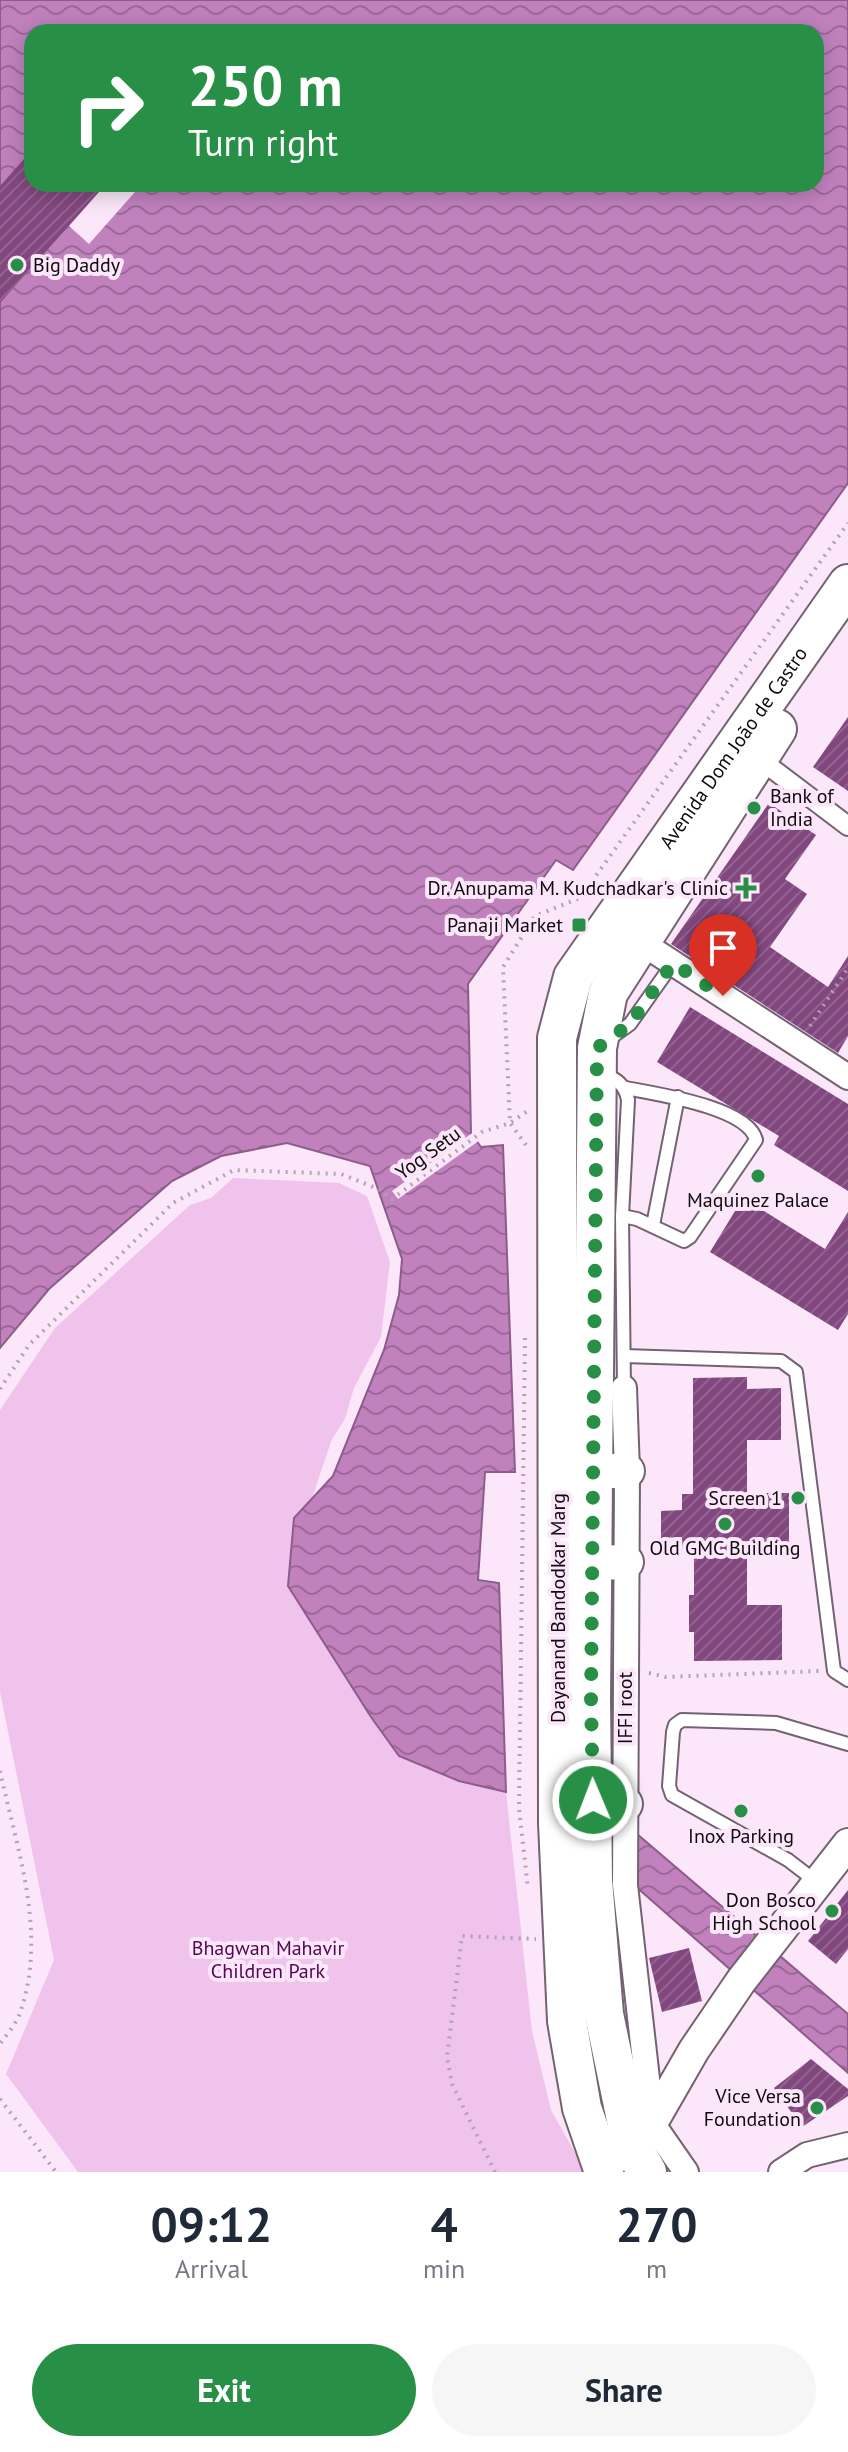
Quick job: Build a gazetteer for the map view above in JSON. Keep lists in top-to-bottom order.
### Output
{
  "streets": {
    "main road": ["Avenida Dom João de Castro", "Dayanand Bandodkar Marg"],
    "street": ["IFFI root"],
    "path": ["Yog Setu"]
  },
  "crossings": [
    ["Avenida Dom João de Castro", "Dayanand Bandodkar Marg"],
    ["Avenida Dom João de Castro", "IFFI root"],
    ["Yog Setu", "Dayanand Bandodkar Marg"],
    ["Dayanand Bandodkar Marg", "IFFI root"]
  ],
  "parks": ["Bhagwan Mahavir Children Park"],
  "places": {
    "other": [
      "Big Daddy",
      "Bank of India",
      "Maquinez Palace",
      "Screen 1",
      "Old GMC Building",
      "Inox Parking",
      "Don Bosco High School",
      "Vice Versa Foundation"
    ],
    "health": ["Dr. Anupama M. Kudchadkar's Clinic"],
    "transit": ["Panaji Market"]
  },
  "page": {
    "turn": ["250 m", "Turn right"],
    "eta": [
      "09:12",
      "Arrival",
      "4",
      "min",
      "270",
      "m"
    ],
    "buttons": ["Exit", "Share"]
  }
}
